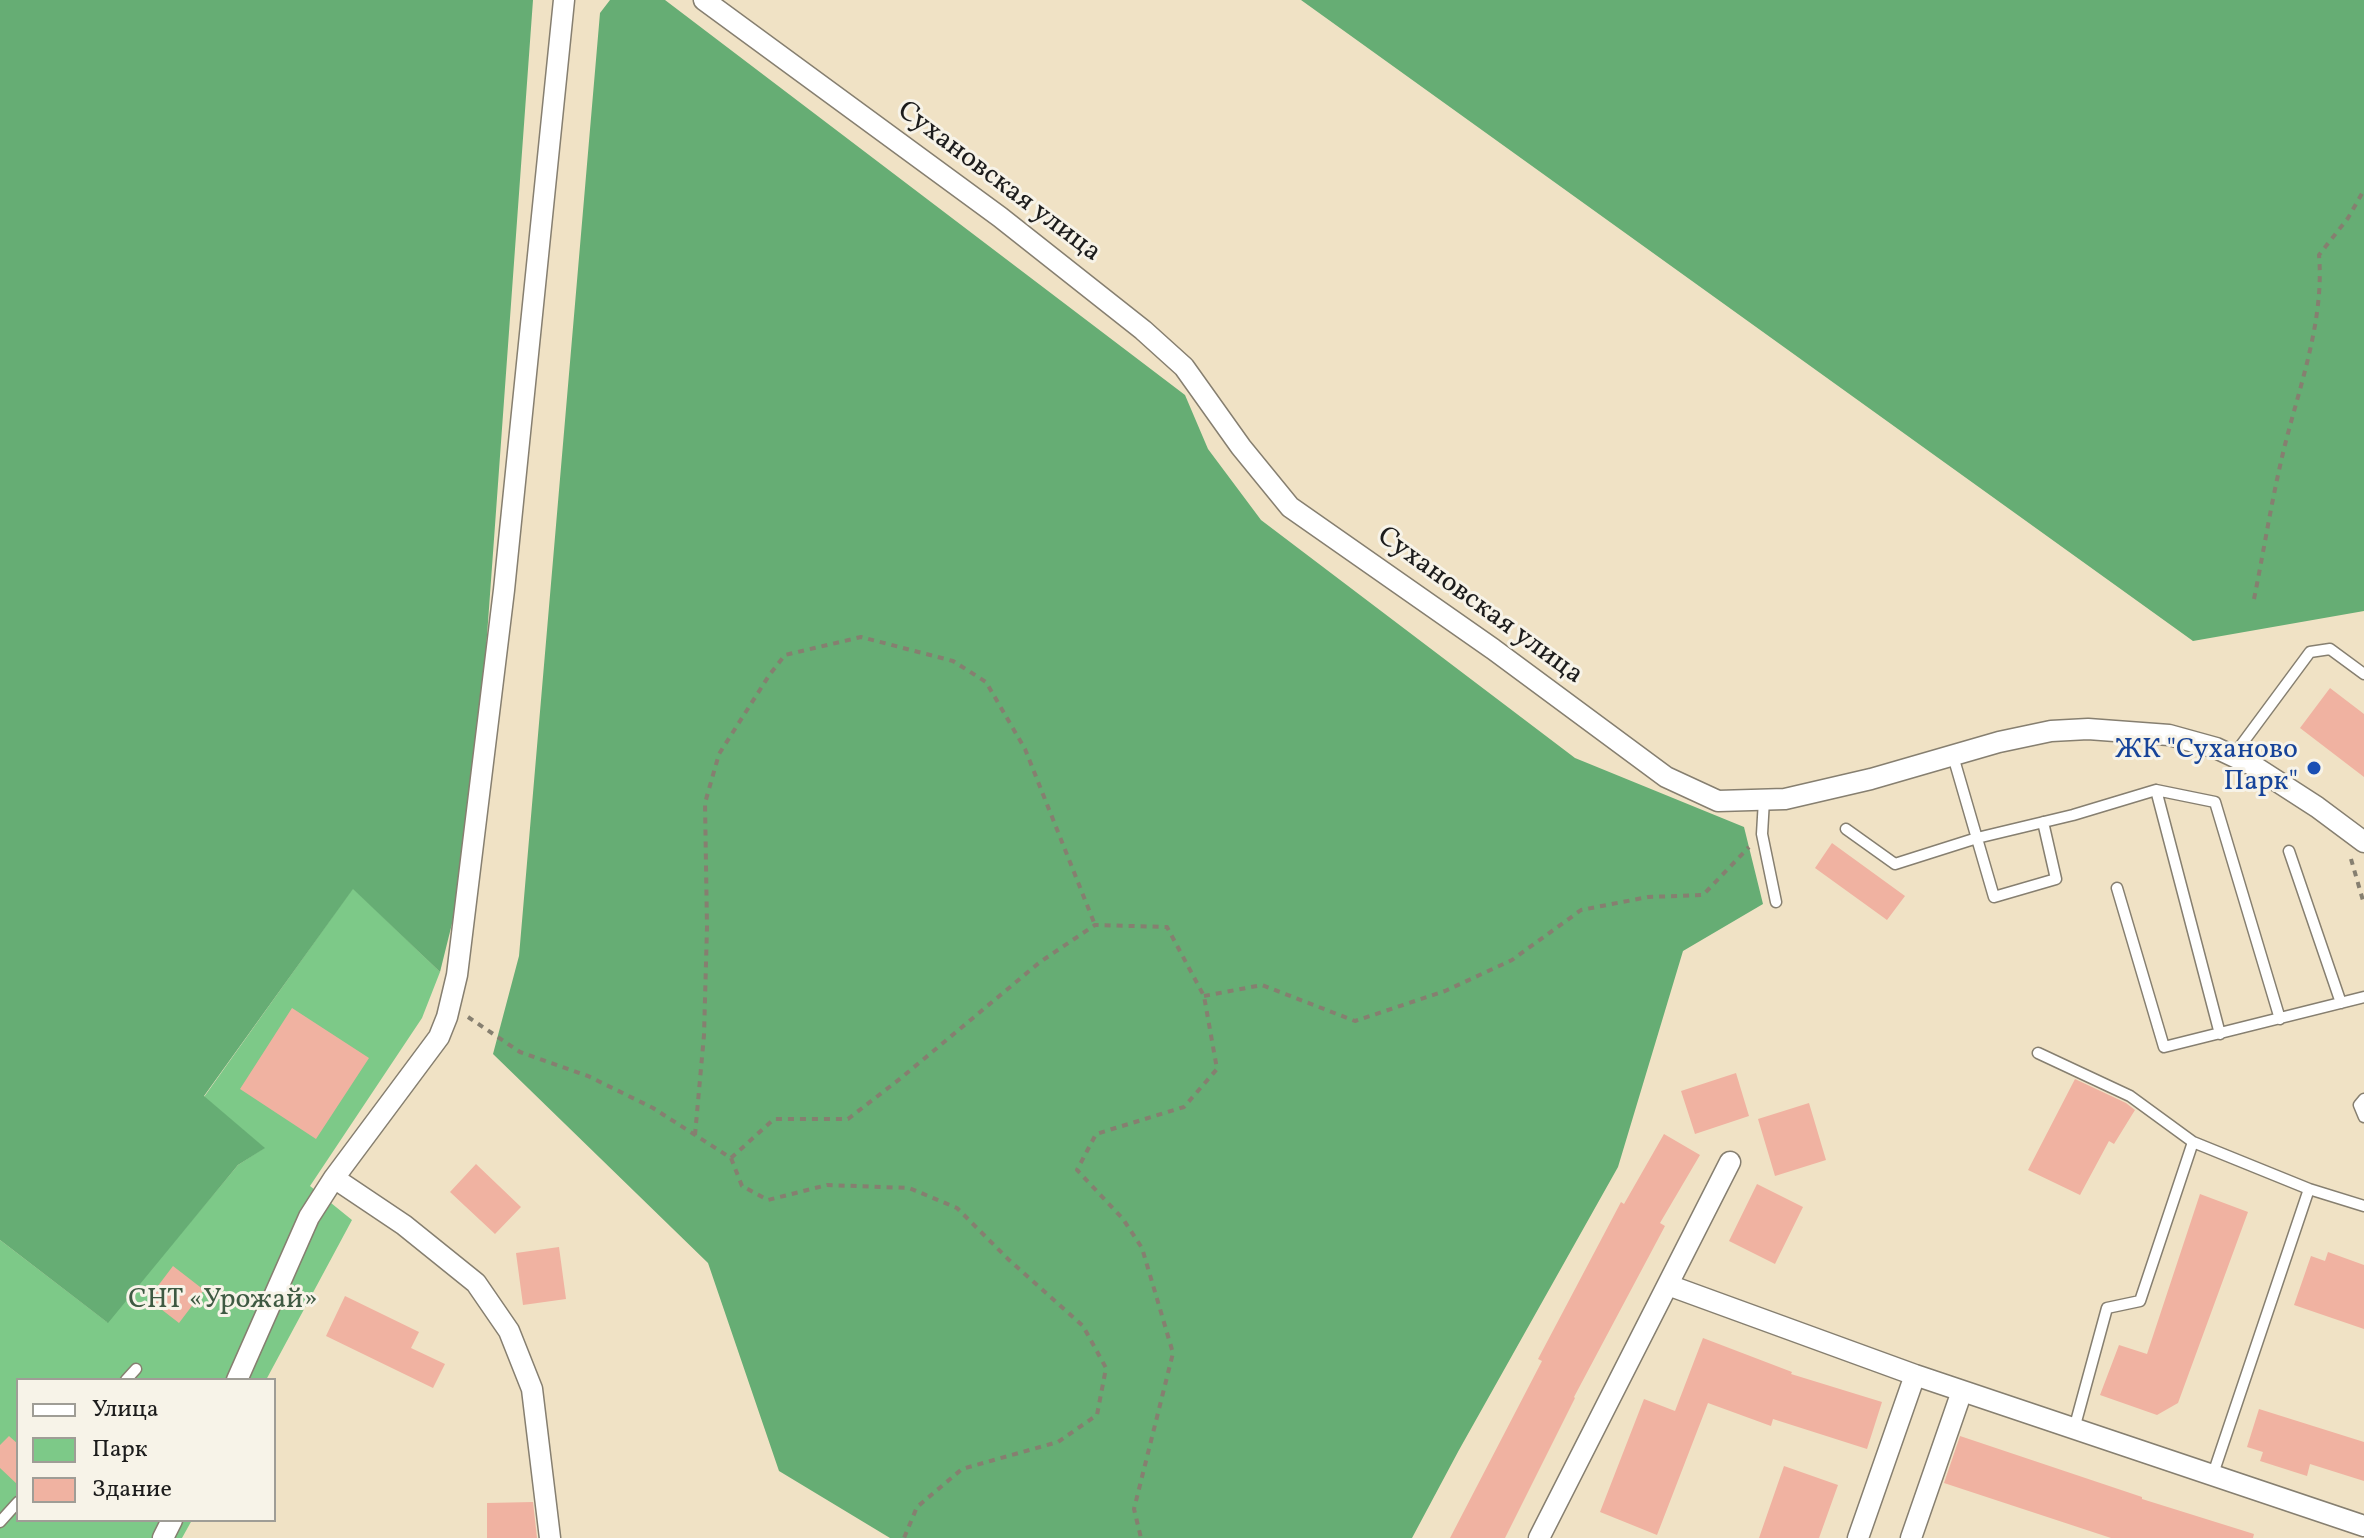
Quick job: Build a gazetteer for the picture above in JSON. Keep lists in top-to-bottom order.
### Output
{
  "streets": {
    "street": ["Сухановская улица"]
  },
  "parks": ["СНТ «Урожай»"],
  "places": ["ЖК \"Суханово Парк\""],
  "legend": ["Улица", "Парк", "Здание"]
}
